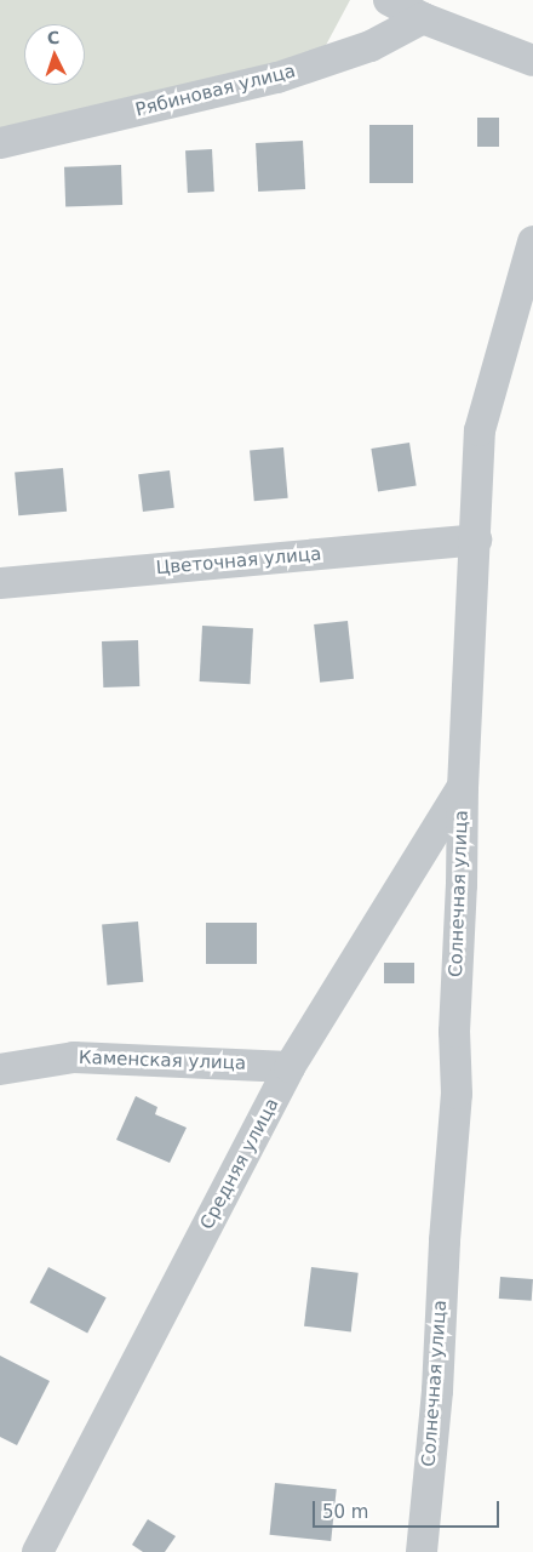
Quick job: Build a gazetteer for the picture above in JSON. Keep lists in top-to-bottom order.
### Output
{
  "streets": {
    "street": [
      "Рябиновая улица",
      "Цветочная улица",
      "Солнечная улица",
      "Каменская улица",
      "Средняя улица"
    ]
  },
  "crossings": [
    ["Цветочная улица", "Солнечная улица"],
    ["Солнечная улица", "Средняя улица"],
    ["Каменская улица", "Средняя улица"]
  ],
  "scale_bar": "50 m",
  "north": "top"
}
